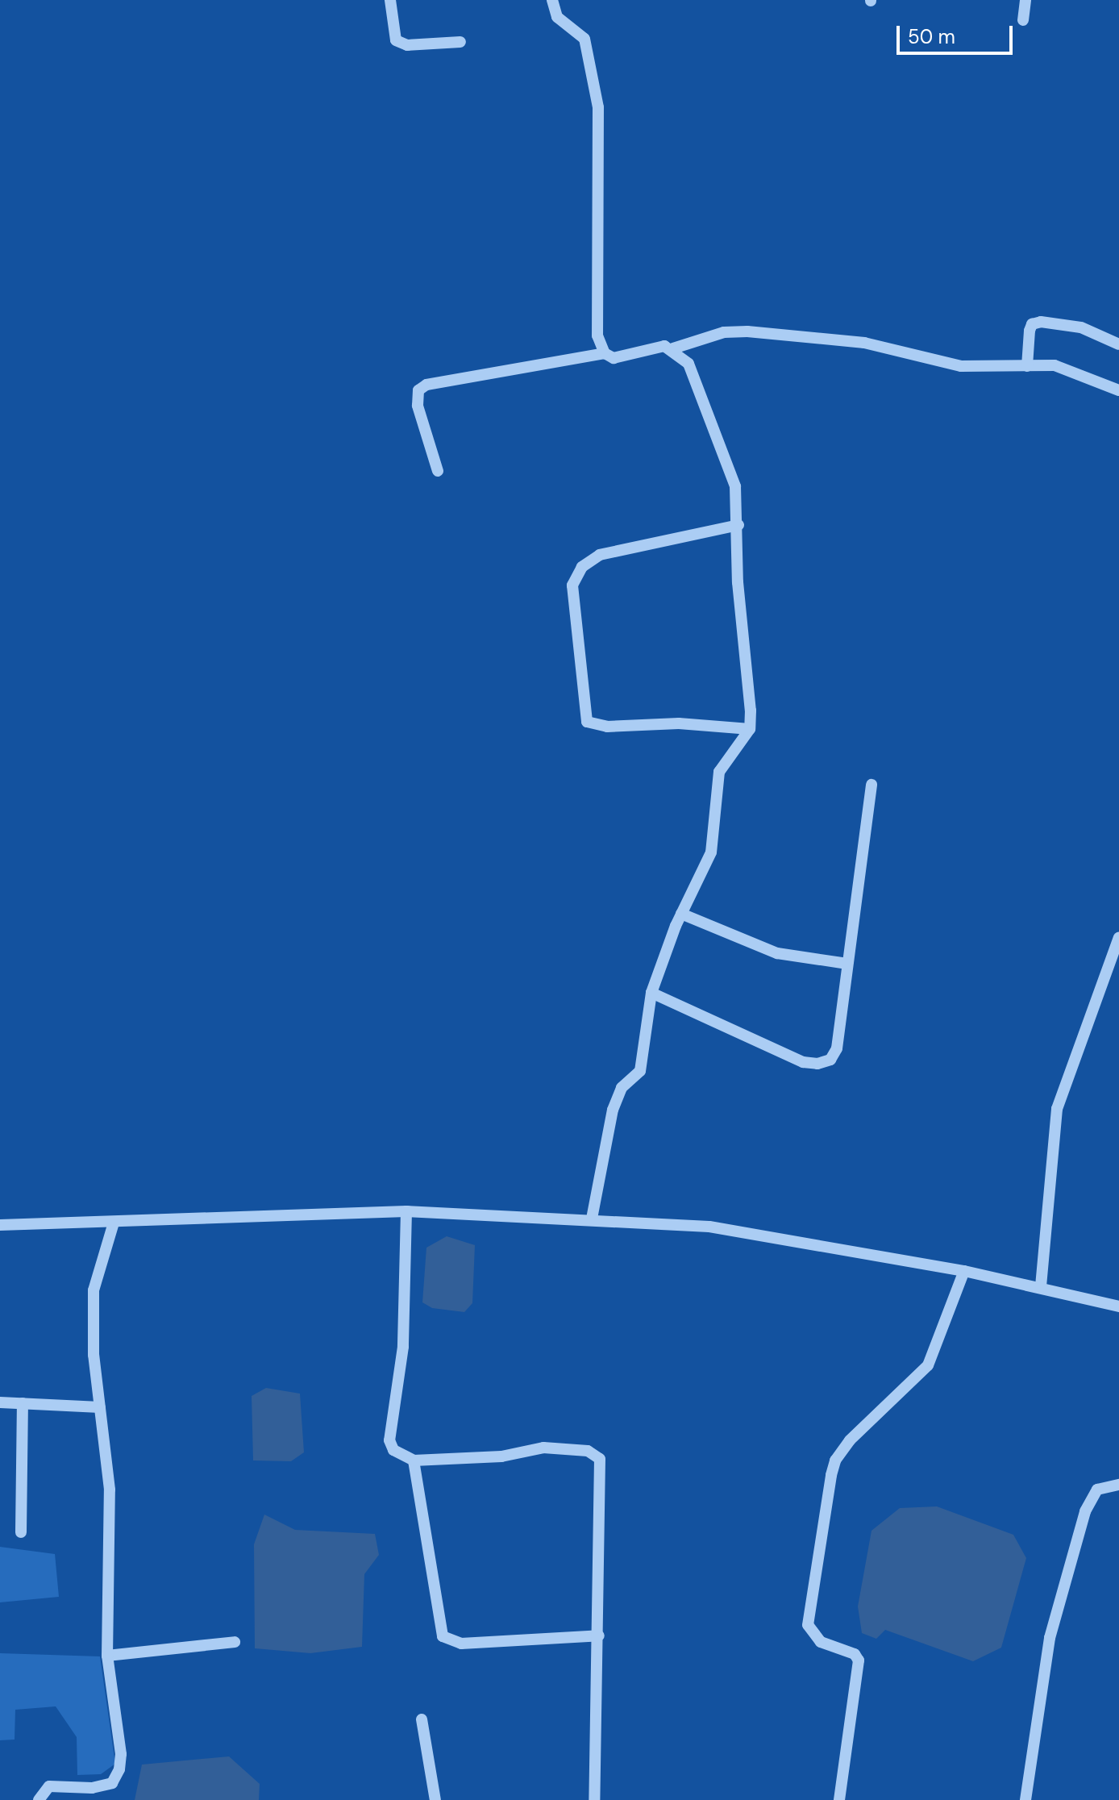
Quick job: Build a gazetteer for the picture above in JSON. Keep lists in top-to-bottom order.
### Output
{
  "scale_bar": "50 m"
}
